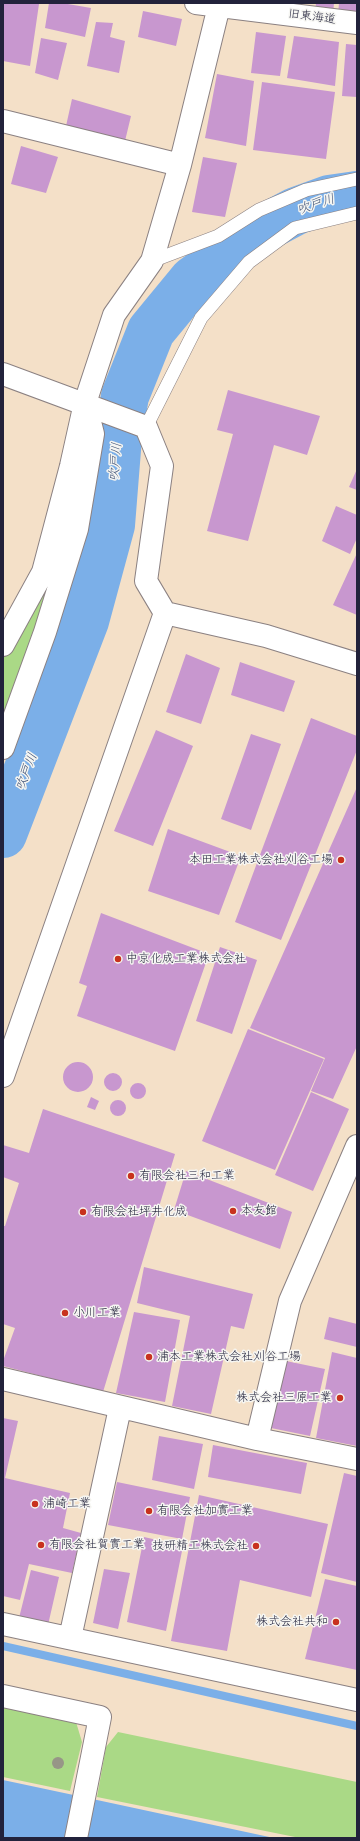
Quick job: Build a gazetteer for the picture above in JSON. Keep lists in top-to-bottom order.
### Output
{
  "streets": {
    "street": ["旧東海道"]
  },
  "water": ["吹戸川"],
  "places": [
    "本田工業株式会社刈谷工場",
    "中京化成工業株式会社",
    "有限会社三和工業",
    "本友館",
    "有限会社坪井化成",
    "小川工業",
    "浦本工業株式会社刈谷工場",
    "株式会社三原工業",
    "浦崎工業",
    "有限会社加實工業",
    "有限会社賀實工業",
    "技研精工株式会社",
    "株式会社共和"
  ]
}
